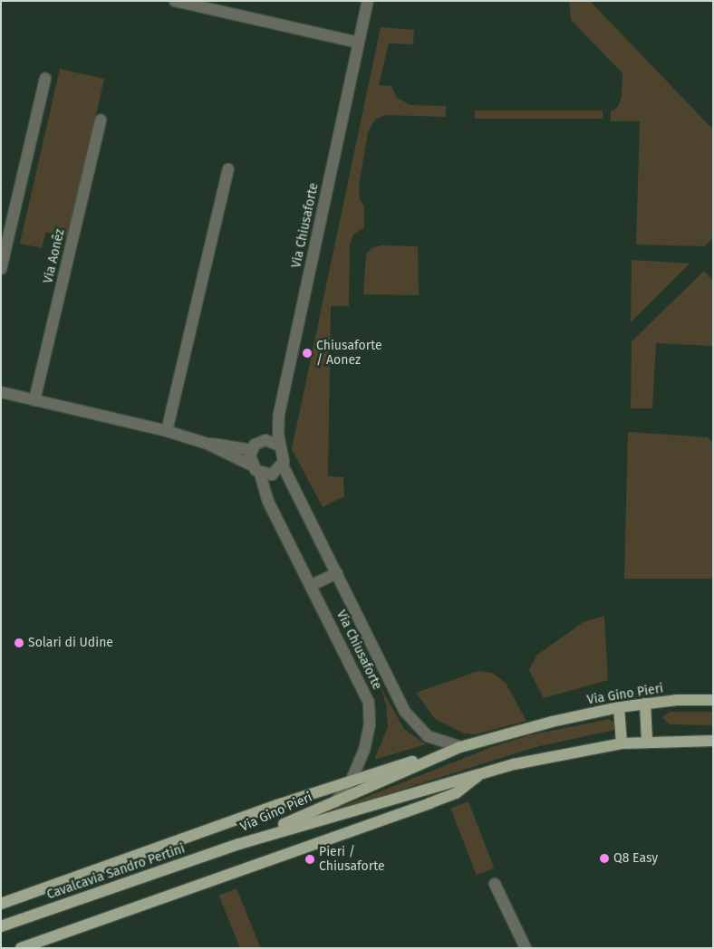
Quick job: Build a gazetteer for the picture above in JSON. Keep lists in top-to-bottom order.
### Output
{
  "streets": {
    "main road": ["Via Gino Pieri", "Cavalcavia Sandro Pertini"],
    "street": ["Via Chiusaforte", "Via Aonêz"]
  },
  "crossings": [
    ["Via Chiusaforte", "Via Gino Pieri"],
    ["Via Gino Pieri", "Cavalcavia Sandro Pertini"]
  ],
  "places": [
    "Chiusaforte / Aonez",
    "Solari di Udine",
    "Q8 Easy",
    "Pieri / Chiusaforte"
  ]
}
